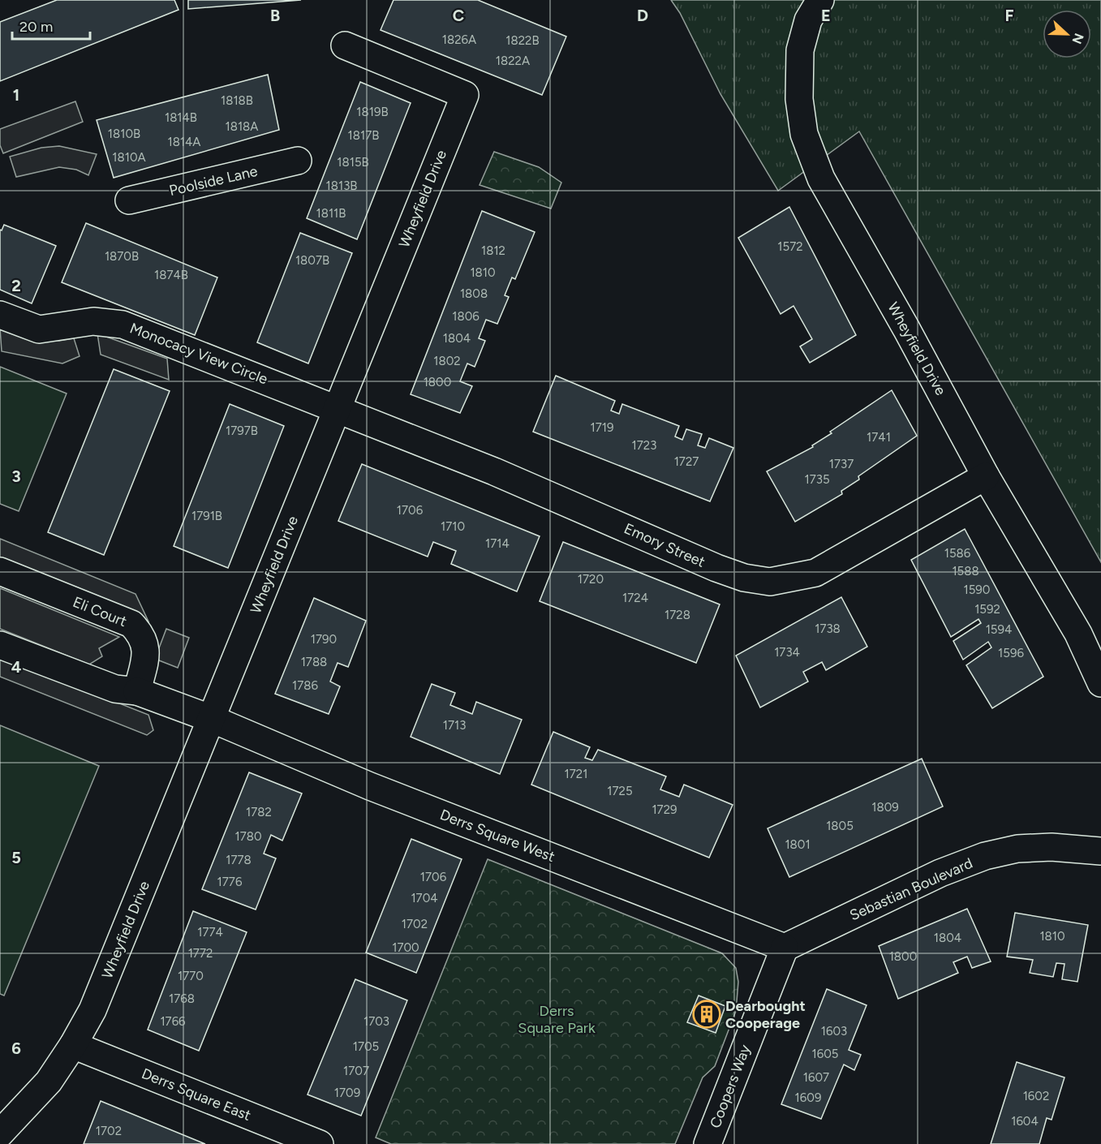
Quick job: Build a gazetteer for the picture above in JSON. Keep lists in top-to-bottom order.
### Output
{
  "streets": {
    "street": [
      "Poolside Lane",
      "Wheyfield Drive",
      "Monocacy View Circle",
      "Emory Street",
      "Eli Court",
      "Derrs Square West",
      "Sebastian Boulevard",
      "Coopers Way",
      "Derrs Square East"
    ]
  },
  "crossings": [
    ["Wheyfield Drive", "Monocacy View Circle"],
    ["Wheyfield Drive", "Emory Street"],
    ["Wheyfield Drive", "Derrs Square West"],
    ["Wheyfield Drive", "Derrs Square East"],
    ["Monocacy View Circle", "Emory Street"],
    ["Derrs Square West", "Sebastian Boulevard"],
    ["Derrs Square West", "Coopers Way"],
    ["Sebastian Boulevard", "Coopers Way"]
  ],
  "parks": ["Derrs Square Park"],
  "places": {
    "building": ["Dearbought Cooperage"]
  },
  "house_numbers": [
    "1826A",
    "1822B",
    "1822A",
    "1818B",
    "1819B",
    "1814B",
    "1818A",
    "1810B",
    "1817B",
    "1814A",
    "1810A",
    "1815B",
    "1813B",
    "1811B",
    "1572",
    "1812",
    "1870B",
    "1807B",
    "1810",
    "1874B",
    "1808",
    "1806",
    "1804",
    "1802",
    "1800",
    "1719",
    "1797B",
    "1741",
    "1723",
    "1727",
    "1737",
    "1735",
    "1706",
    "1791B",
    "1710",
    "1714",
    "1586",
    "1588",
    "1720",
    "1590",
    "1724",
    "1592",
    "1728",
    "1738",
    "1594",
    "1790",
    "1734",
    "1596",
    "1788",
    "1786",
    "1713",
    "1721",
    "1725",
    "1809",
    "1729",
    "1782",
    "1805",
    "1780",
    "1801",
    "1778",
    "1706",
    "1776",
    "1704",
    "1702",
    "1774",
    "1810",
    "1804",
    "1700",
    "1772",
    "1800",
    "1770",
    "1768",
    "1766",
    "1703",
    "1603",
    "1705",
    "1605",
    "1707",
    "1607",
    "1709",
    "1602",
    "1609",
    "1604",
    "1702"
  ],
  "scale_bar": "20 m",
  "north": "right",
  "grid": {
    "columns": [
      "B",
      "C",
      "D",
      "E",
      "F"
    ],
    "rows": [
      "1",
      "2",
      "3",
      "4",
      "5",
      "6"
    ]
  }
}
